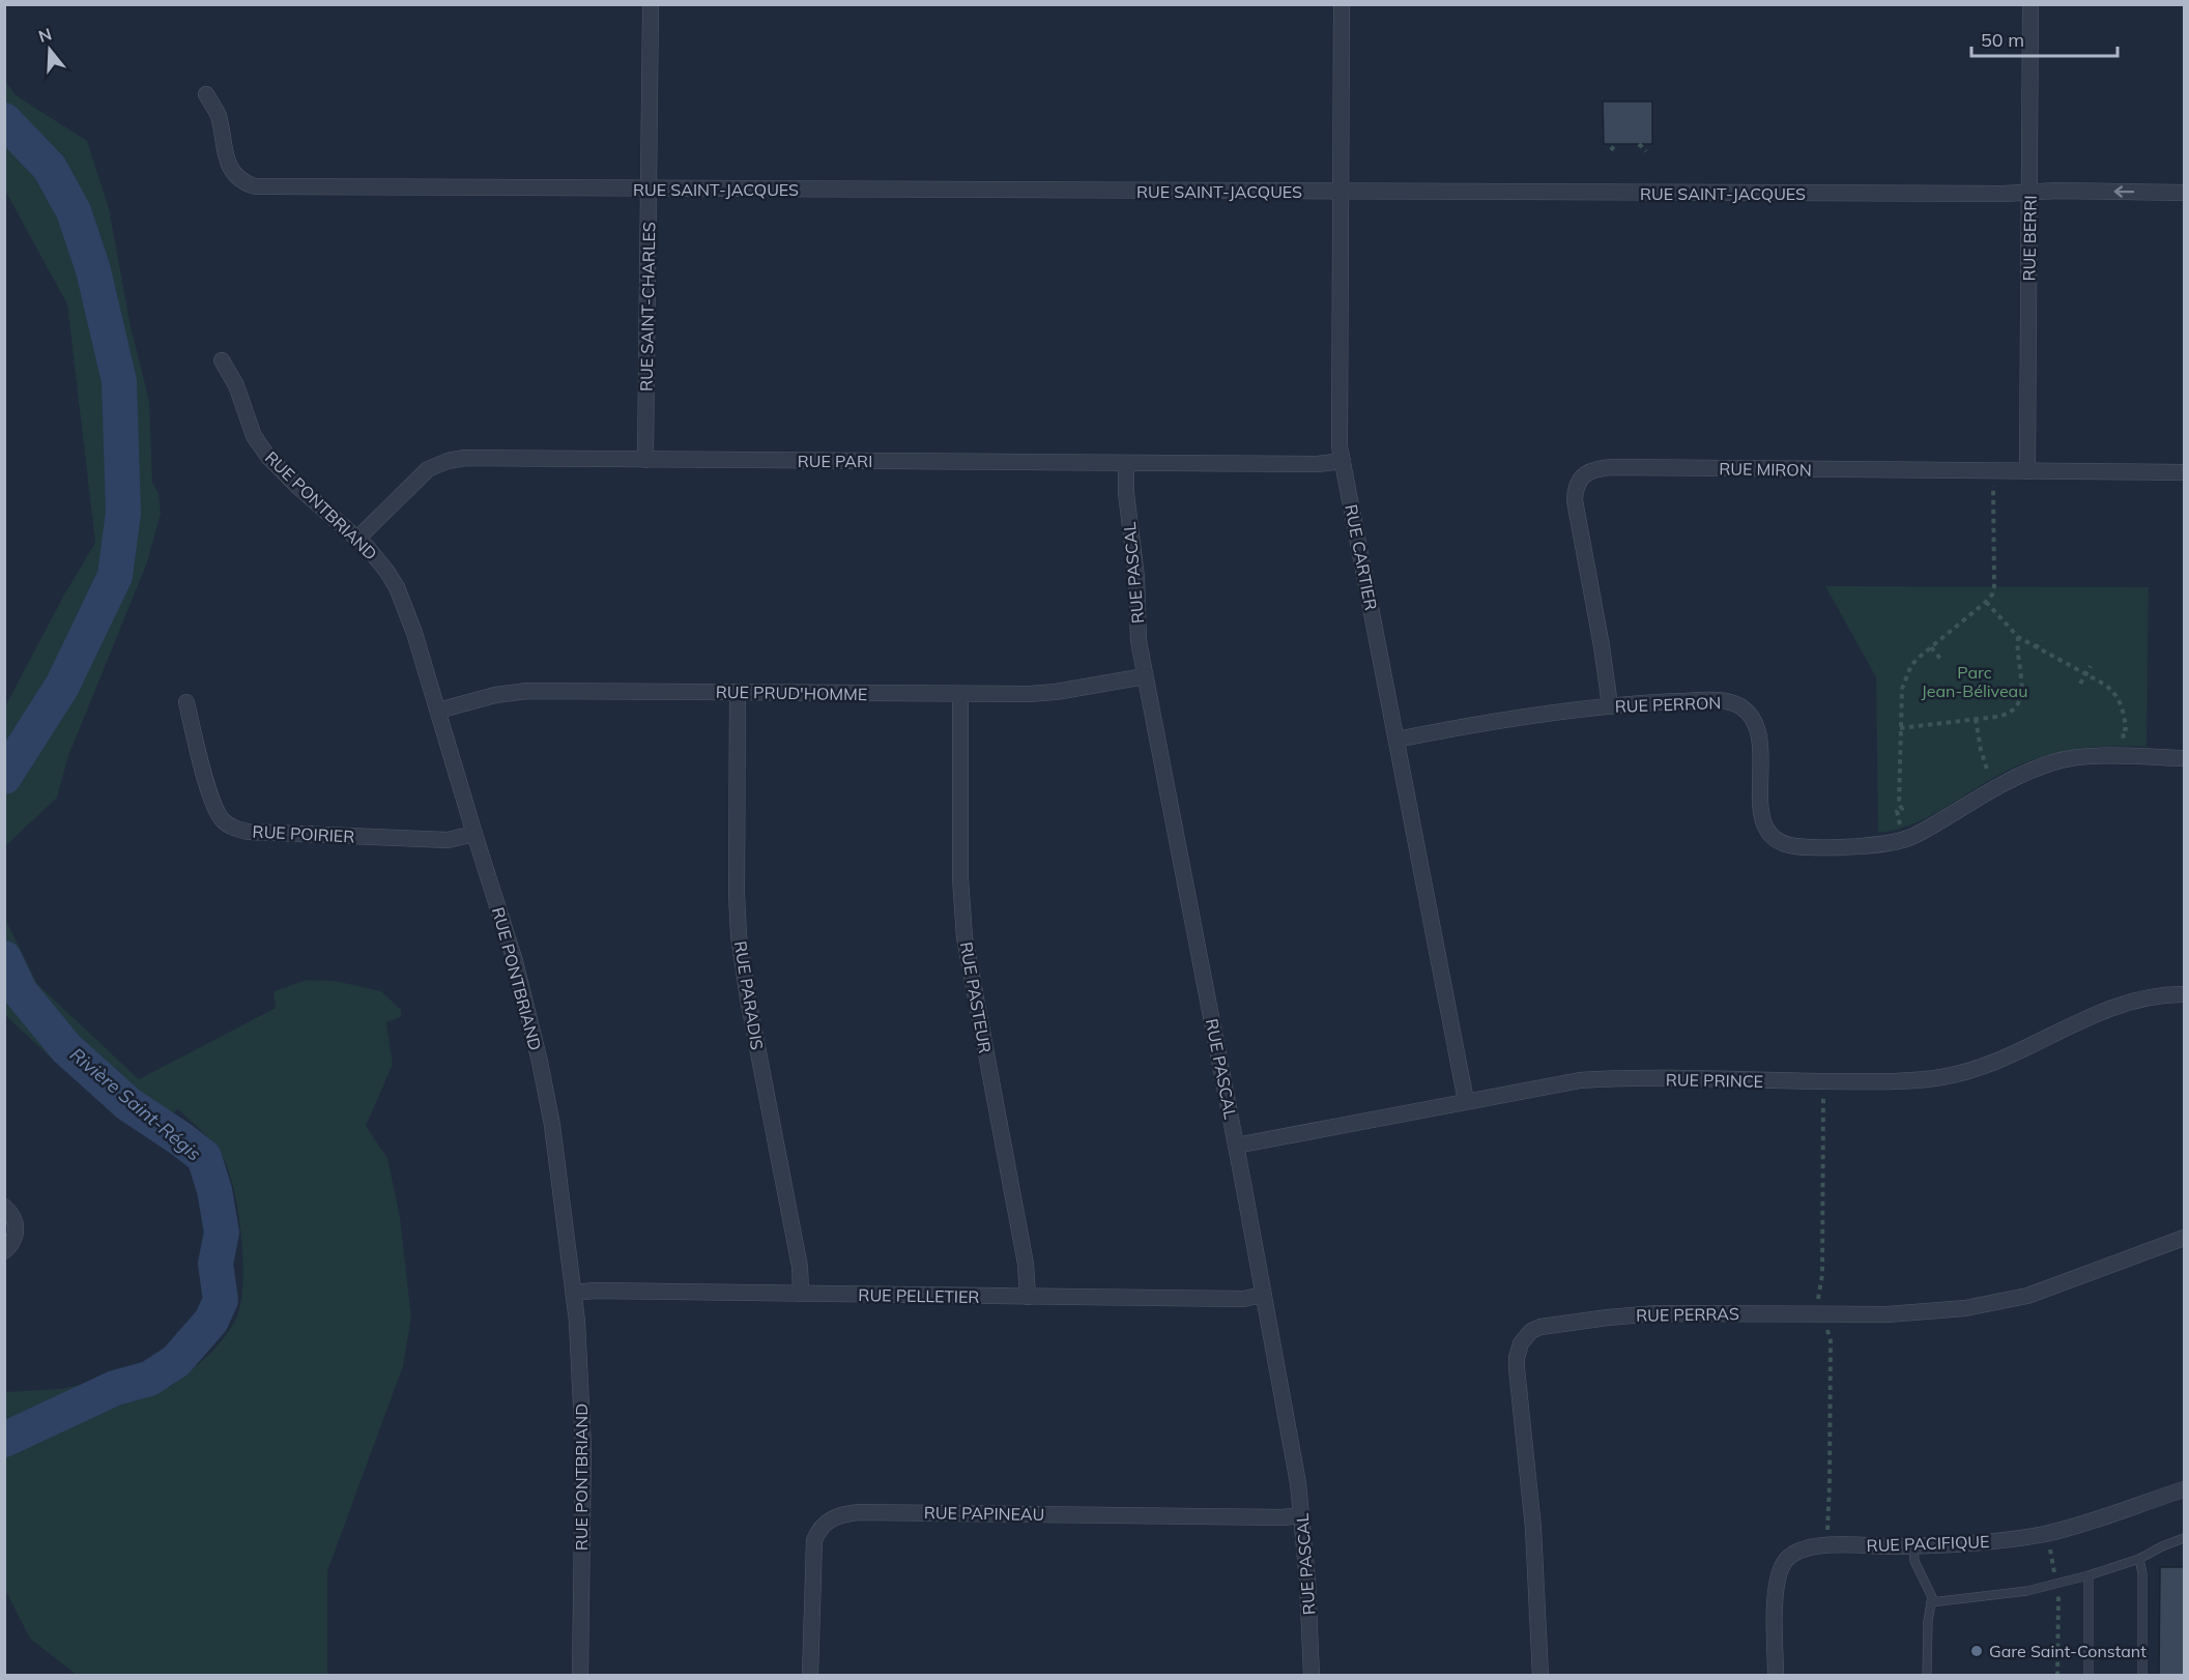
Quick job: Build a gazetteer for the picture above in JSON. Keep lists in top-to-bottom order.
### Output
{
  "streets": {
    "street": [
      "RUE SAINT-JACQUES",
      "RUE BERRI",
      "RUE SAINT-CHARLES",
      "RUE PARI",
      "RUE MIRON",
      "RUE PONTBRIAND",
      "RUE CARTIER",
      "RUE PASCAL",
      "RUE PRUD'HOMME",
      "RUE PERRON",
      "RUE POIRIER",
      "RUE PARADIS",
      "RUE PASTEUR",
      "RUE PRINCE",
      "RUE PELLETIER",
      "RUE PERRAS",
      "RUE PAPINEAU",
      "RUE PACIFIQUE"
    ]
  },
  "crossings": [
    ["RUE SAINT-JACQUES", "RUE BERRI"],
    ["RUE SAINT-JACQUES", "RUE SAINT-CHARLES"],
    ["RUE SAINT-JACQUES", "RUE CARTIER"],
    ["RUE BERRI", "RUE MIRON"],
    ["RUE SAINT-CHARLES", "RUE PARI"],
    ["RUE PARI", "RUE PONTBRIAND"],
    ["RUE PARI", "RUE CARTIER"],
    ["RUE PARI", "RUE PASCAL"],
    ["RUE MIRON", "RUE PERRON"],
    ["RUE PONTBRIAND", "RUE PRUD'HOMME"],
    ["RUE PONTBRIAND", "RUE POIRIER"],
    ["RUE PONTBRIAND", "RUE PELLETIER"],
    ["RUE CARTIER", "RUE PERRON"],
    ["RUE CARTIER", "RUE PRINCE"],
    ["RUE PASCAL", "RUE PRUD'HOMME"],
    ["RUE PASCAL", "RUE PRINCE"],
    ["RUE PASCAL", "RUE PELLETIER"],
    ["RUE PASCAL", "RUE PAPINEAU"],
    ["RUE PRUD'HOMME", "RUE PARADIS"],
    ["RUE PRUD'HOMME", "RUE PASTEUR"],
    ["RUE PARADIS", "RUE PELLETIER"],
    ["RUE PASTEUR", "RUE PELLETIER"]
  ],
  "water": ["Rivière Saint-Régis"],
  "parks": ["Parc Jean-Béliveau"],
  "places": ["Gare Saint-Constant"],
  "scale_bar": "50 m",
  "north": "top"
}
